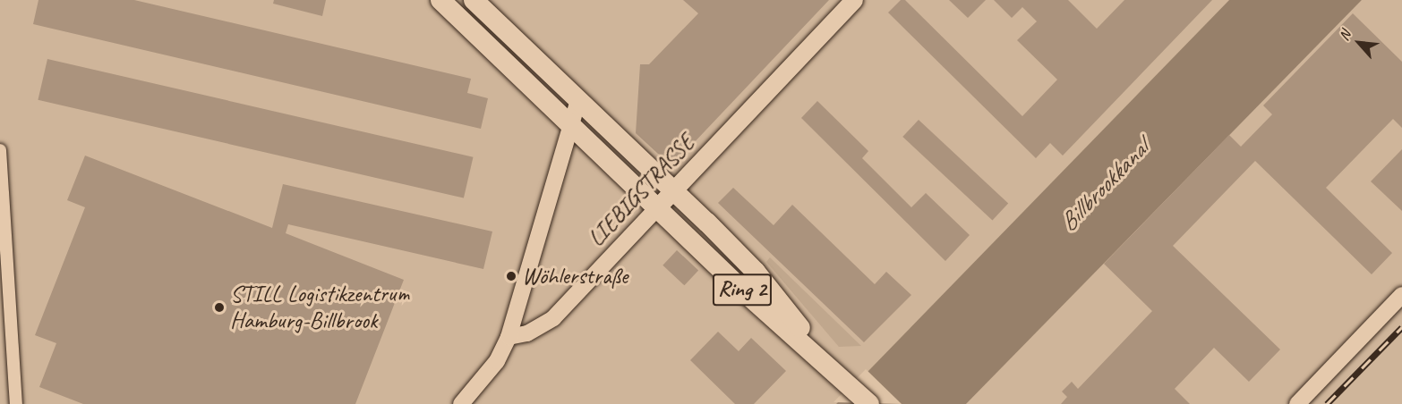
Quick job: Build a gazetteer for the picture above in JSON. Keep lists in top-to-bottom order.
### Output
{
  "streets": {
    "main road": ["LIEBIGSTRASSE", "Ring 2"]
  },
  "crossings": [
    ["LIEBIGSTRASSE", "Ring 2"]
  ],
  "water": ["Billbrookkanal"],
  "places": ["Wöhlerstraße", "STILL Logistikzentrum Hamburg-Billbrook"],
  "north": "top left"
}
